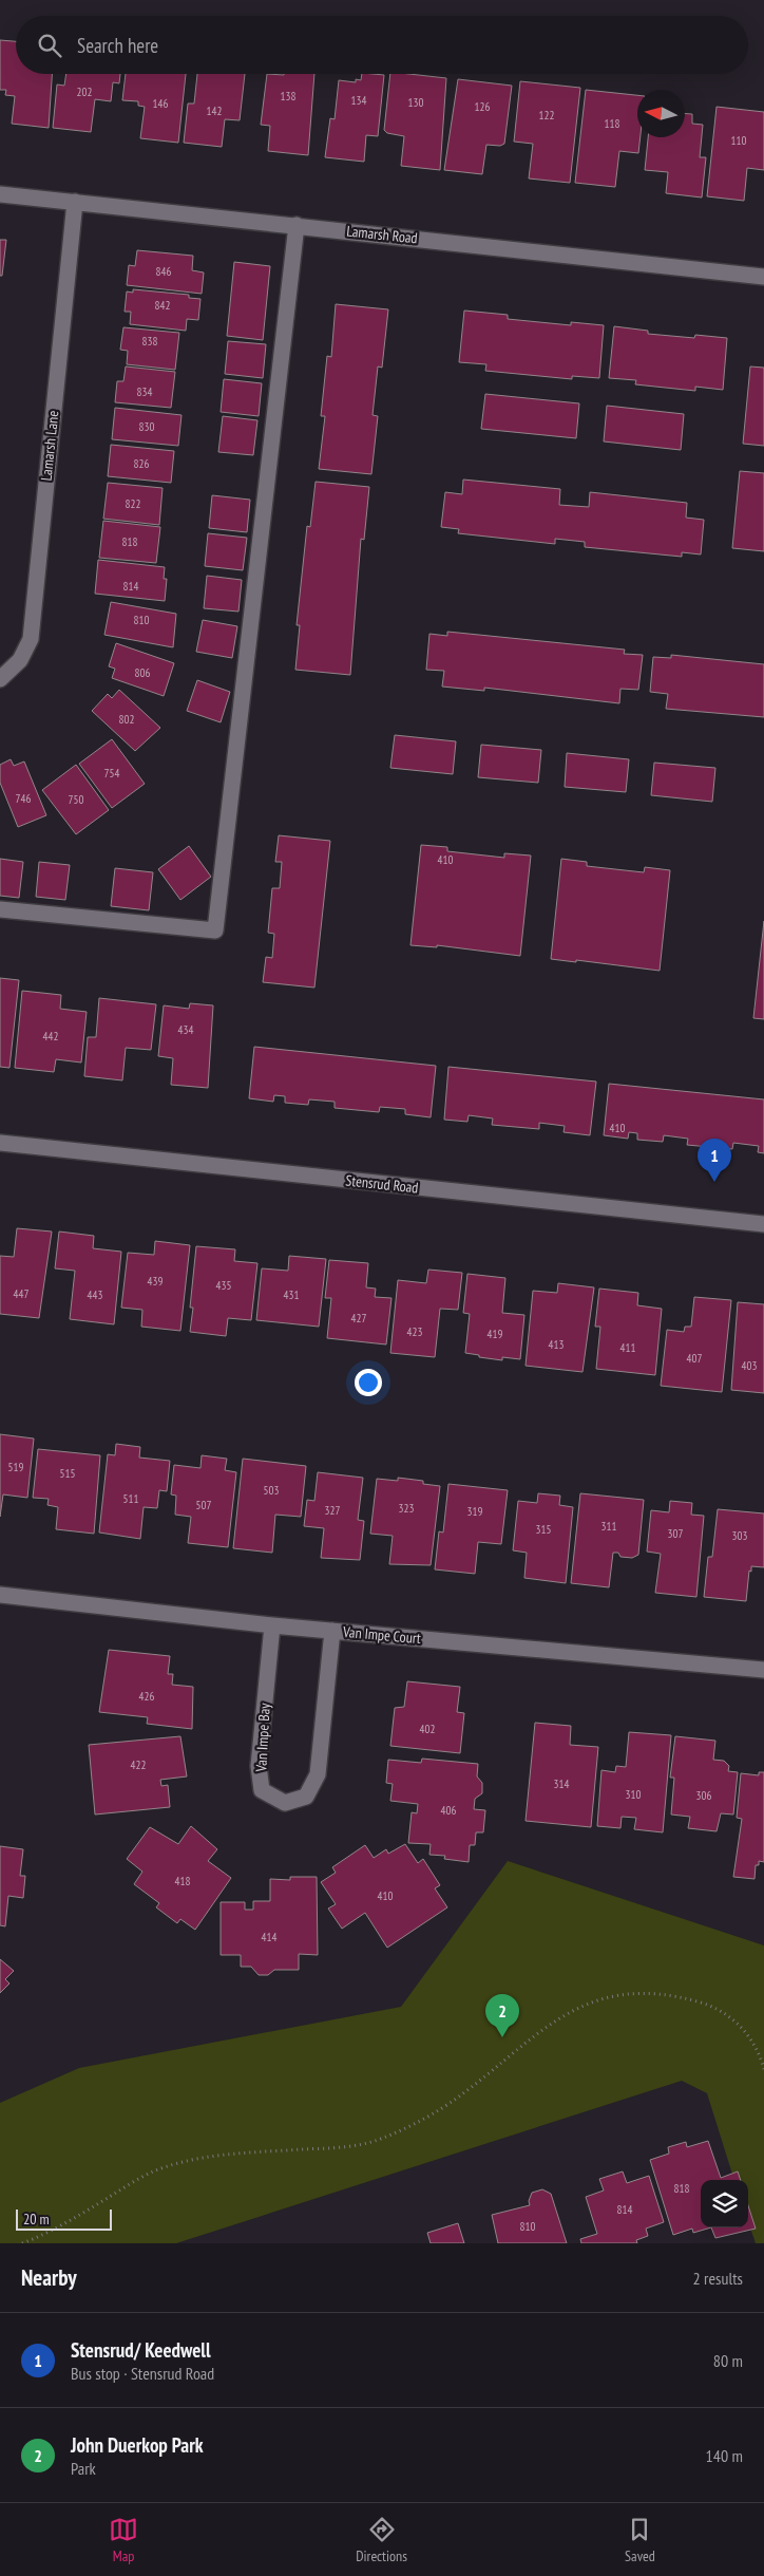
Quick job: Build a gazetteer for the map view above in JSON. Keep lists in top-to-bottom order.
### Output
{
  "streets": {
    "street": [
      "Lamarsh Road",
      "Lamarsh Lane",
      "Stensrud Road",
      "Van Impe Court",
      "Van Impe Bay"
    ]
  },
  "crossings": [
    ["Lamarsh Road", "Lamarsh Lane"],
    ["Van Impe Court", "Van Impe Bay"]
  ],
  "house_numbers": [
    "202",
    "138",
    "134",
    "130",
    "146",
    "126",
    "142",
    "122",
    "118",
    "110",
    "846",
    "842",
    "838",
    "834",
    "830",
    "826",
    "822",
    "818",
    "814",
    "810",
    "806",
    "802",
    "754",
    "746",
    "750",
    "410",
    "434",
    "442",
    "410",
    "439",
    "435",
    "447",
    "443",
    "431",
    "427",
    "423",
    "419",
    "413",
    "411",
    "407",
    "403",
    "519",
    "515",
    "503",
    "511",
    "507",
    "323",
    "327",
    "319",
    "311",
    "315",
    "307",
    "303",
    "426",
    "402",
    "422",
    "314",
    "310",
    "306",
    "406",
    "418",
    "410",
    "414",
    "818",
    "814",
    "810"
  ],
  "scale_bar": "20 m",
  "north": "left",
  "page": {
    "search": "Search here",
    "pins": ["1", "2"],
    "scale": "20 m",
    "heading": ["Nearby", "2 results"],
    "list": [
      {
        "mark": "1",
        "name": "Stensrud/ Keedwell",
        "note": "Bus stop · Stensrud Road",
        "value": "80 m"
      },
      {
        "mark": "2",
        "name": "John Duerkop Park",
        "note": "Park",
        "value": "140 m"
      }
    ],
    "nav": ["Map", "Directions", "Saved"]
  }
}
